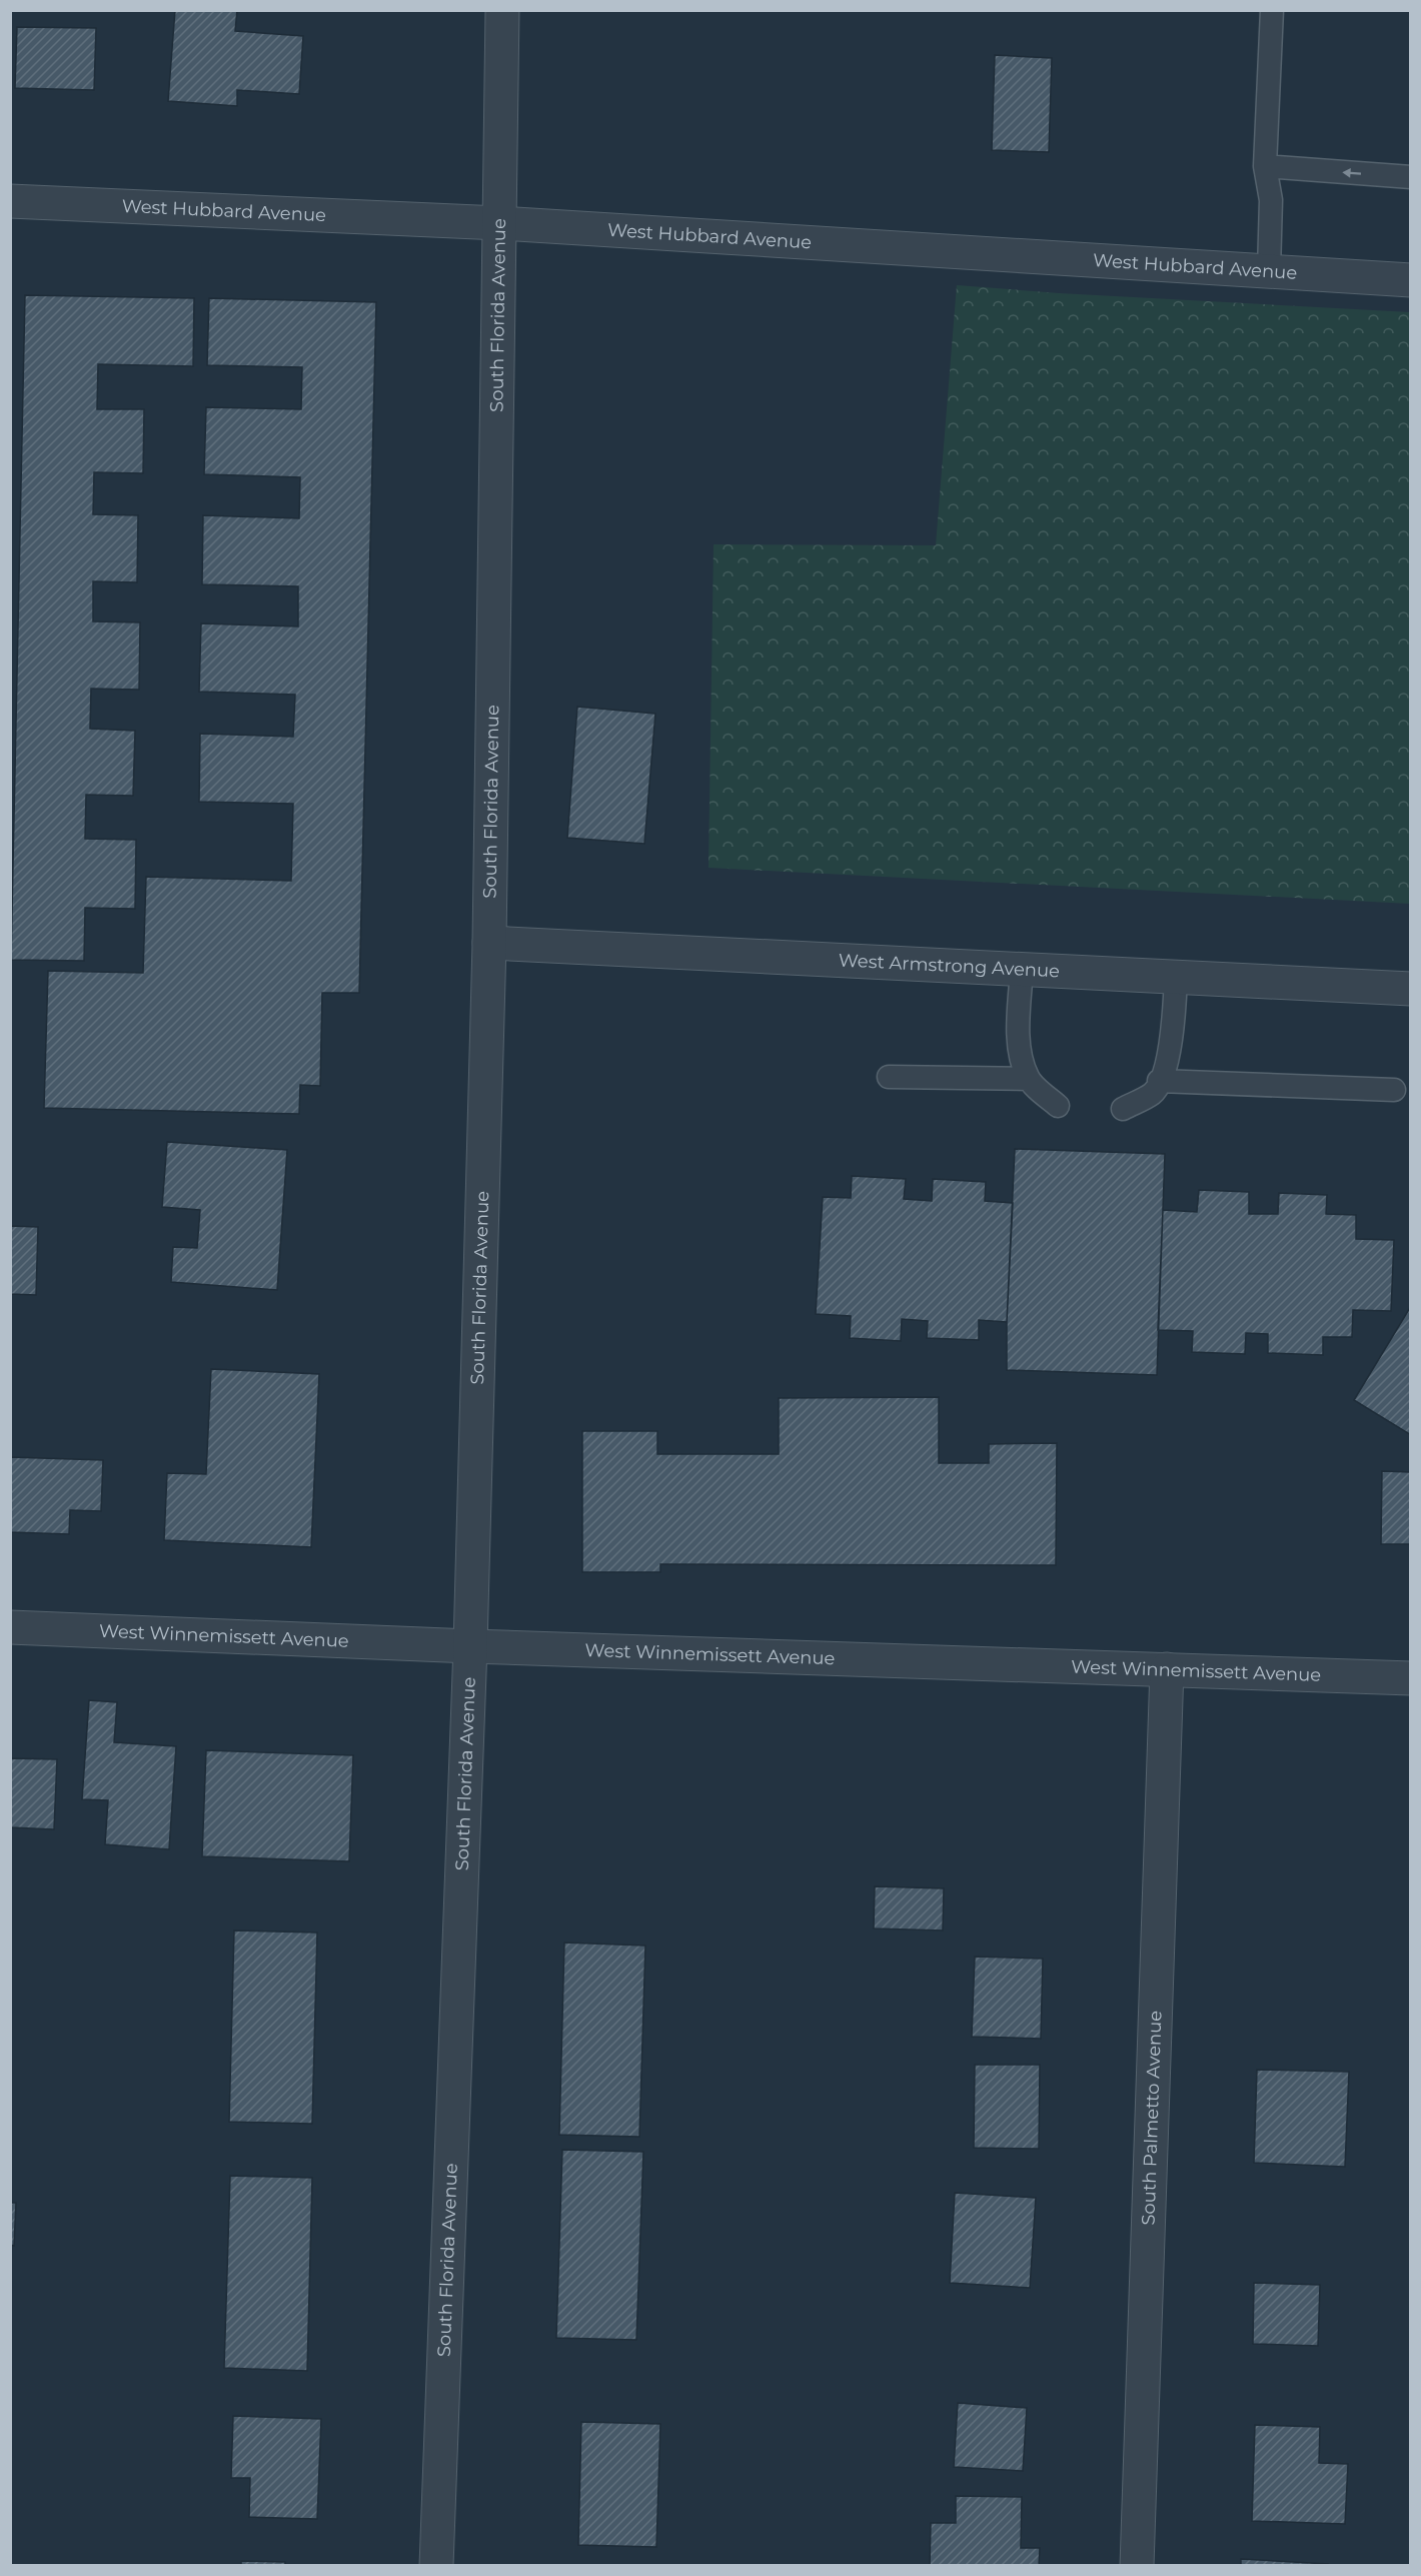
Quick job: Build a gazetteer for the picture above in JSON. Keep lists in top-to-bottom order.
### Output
{
  "streets": {
    "street": [
      "West Hubbard Avenue",
      "South Florida Avenue",
      "West Armstrong Avenue",
      "West Winnemissett Avenue",
      "South Palmetto Avenue"
    ]
  },
  "crossings": [
    ["West Hubbard Avenue", "South Florida Avenue"],
    ["South Florida Avenue", "West Armstrong Avenue"],
    ["South Florida Avenue", "West Winnemissett Avenue"],
    ["West Winnemissett Avenue", "South Palmetto Avenue"]
  ]
}
